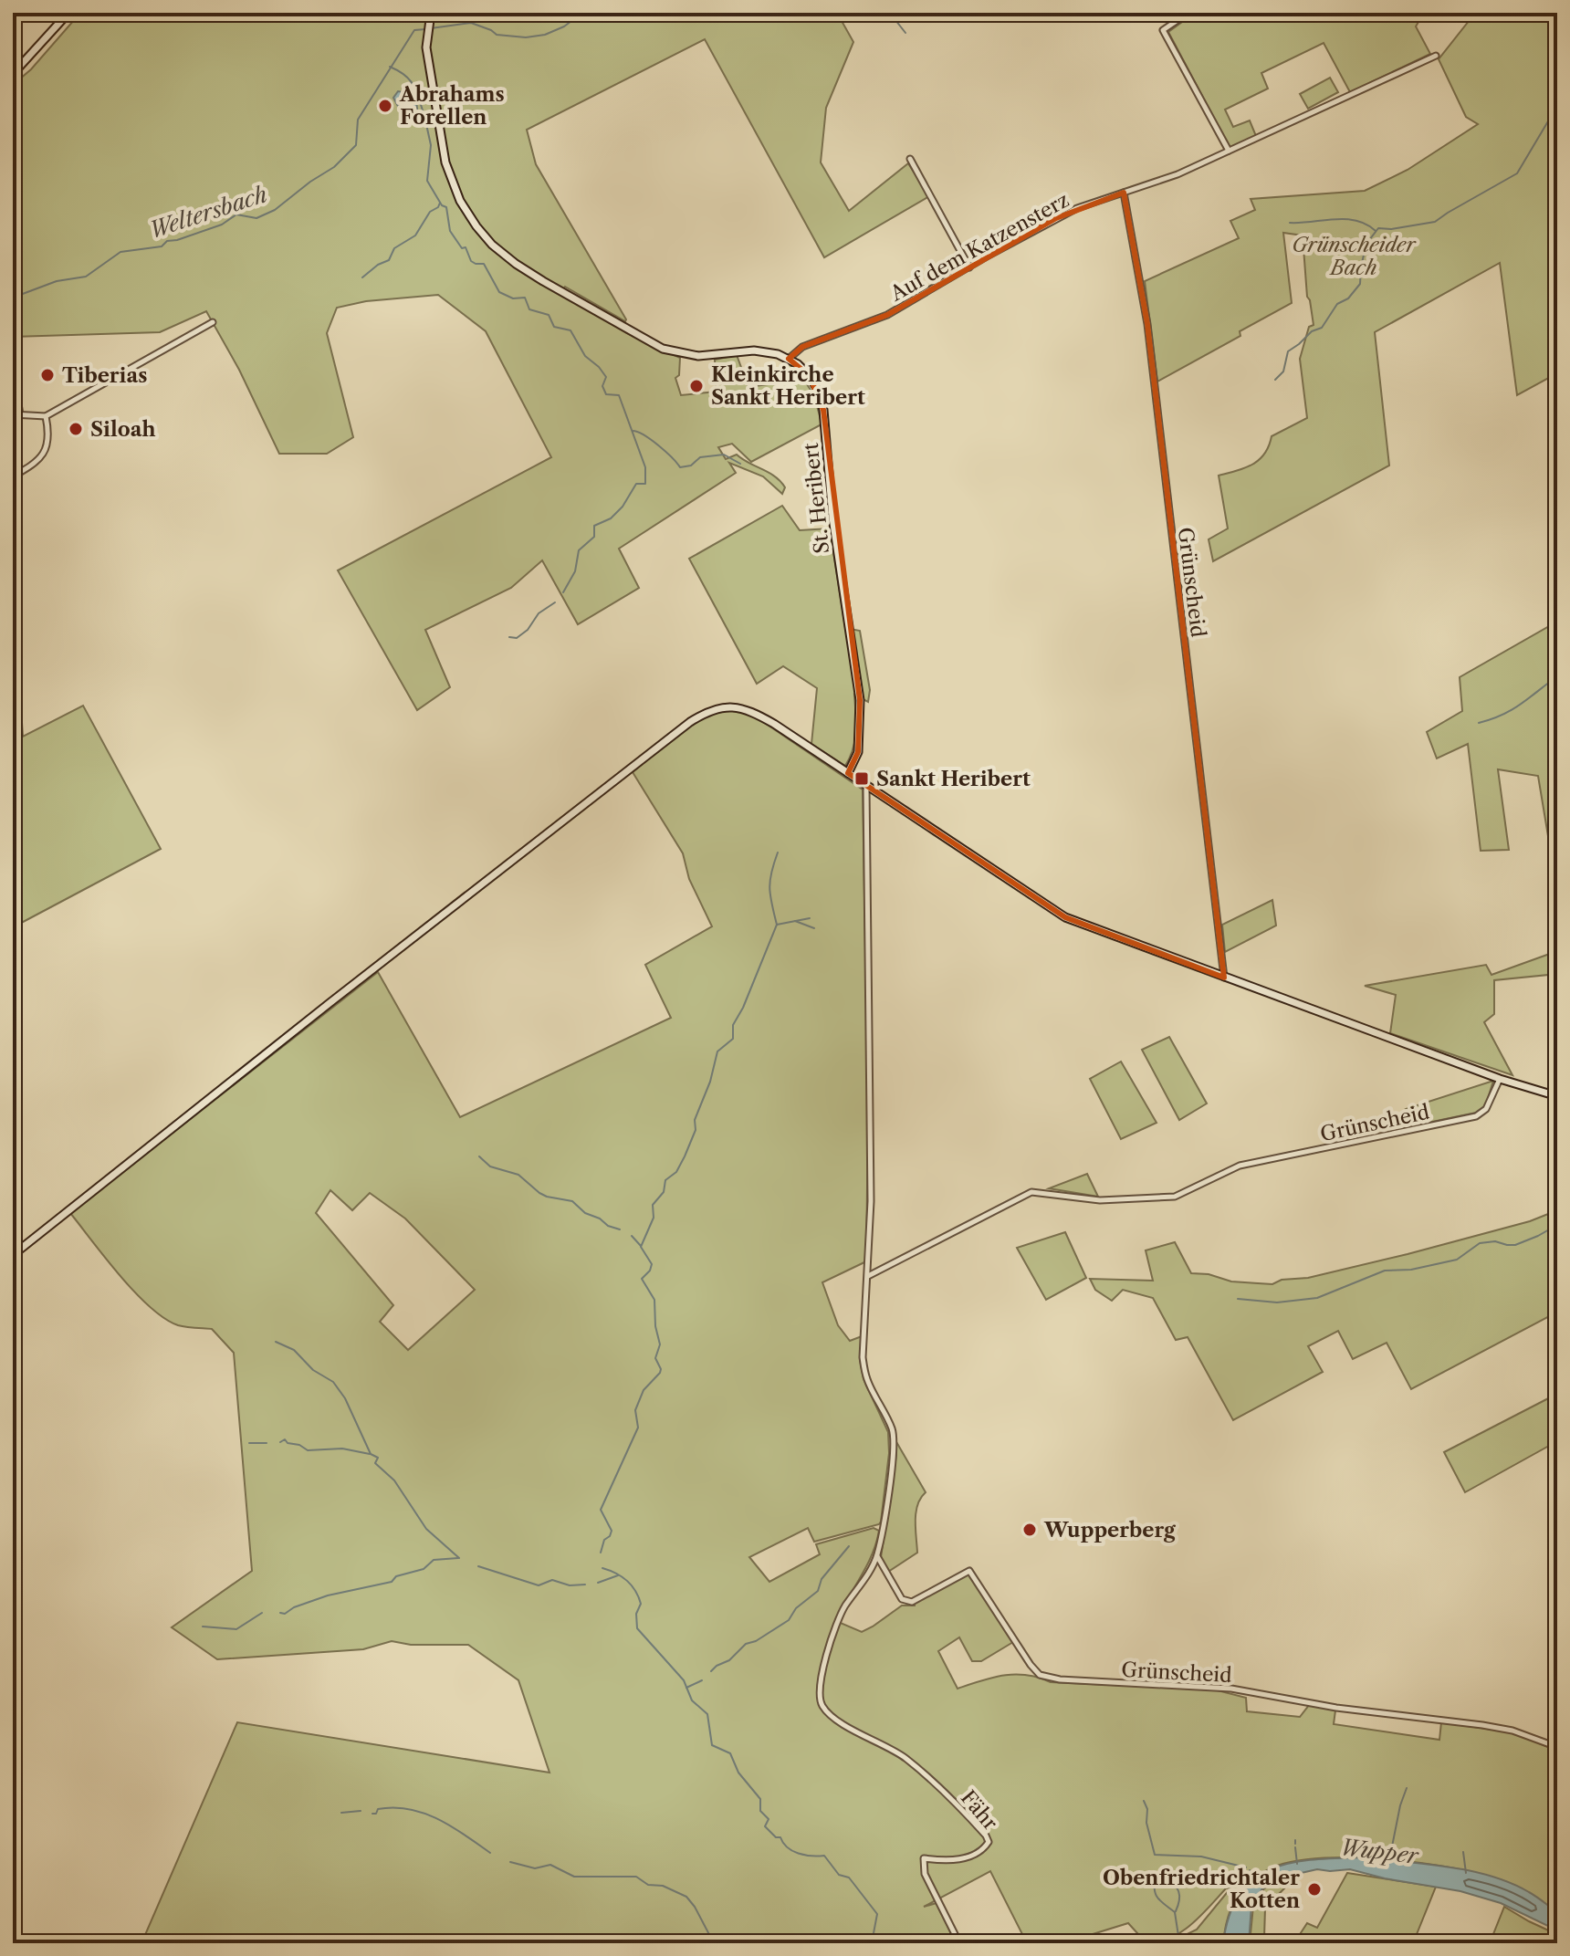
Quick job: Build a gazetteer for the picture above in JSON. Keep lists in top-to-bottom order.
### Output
{
  "streets": {
    "street": [
      "Auf dem Katzensterz",
      "St. Heribert",
      "Grünscheid",
      "Fähr"
    ]
  },
  "crossings": [
    ["Auf dem Katzensterz", "St. Heribert"],
    ["Auf dem Katzensterz", "Grünscheid"],
    ["Grünscheid", "Fähr"]
  ],
  "water": ["Weltersbach", "Wupper"],
  "parks": ["Grünscheider Bach"],
  "places": {
    "other": [
      "Abrahams Forellen",
      "Tiberias",
      "Kleinkirche Sankt Heribert",
      "Siloah",
      "Wupperberg",
      "Obenfriedrichtaler Kotten"
    ],
    "transit": ["Sankt Heribert"]
  }
}
